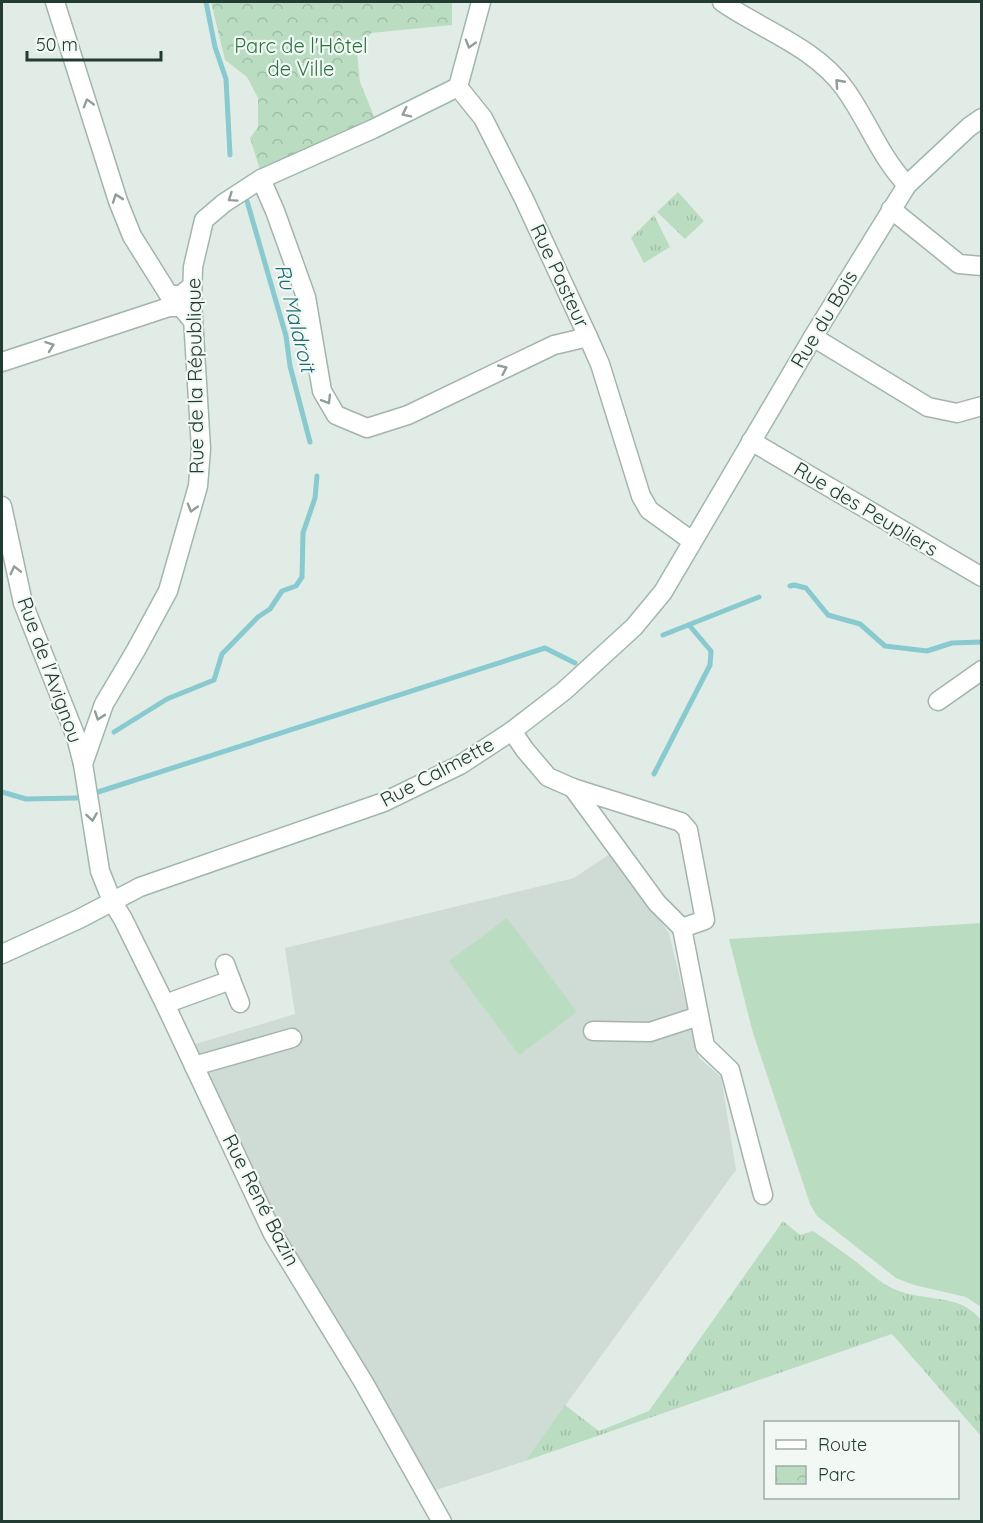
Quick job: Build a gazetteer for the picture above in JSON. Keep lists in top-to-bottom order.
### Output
{
  "streets": {
    "street": [
      "Rue Pasteur",
      "Rue du Bois",
      "Rue de la République",
      "Rue des Peupliers",
      "Rue de l'Avignou",
      "Rue Calmette",
      "Rue René Bazin"
    ]
  },
  "crossings": [
    ["Rue Pasteur", "Rue du Bois"],
    ["Rue Pasteur", "Rue de la République"],
    ["Rue Pasteur", "Rue Calmette"],
    ["Rue du Bois", "Rue des Peupliers"],
    ["Rue du Bois", "Rue Calmette"],
    ["Rue de la République", "Rue de l'Avignou"],
    ["Rue de la République", "Rue Calmette"],
    ["Rue de la République", "Rue René Bazin"],
    ["Rue Calmette", "Rue René Bazin"]
  ],
  "one_way": ["Rue de la République", "Rue de l'Avignou"],
  "water": ["Ru Maldroit"],
  "parks": ["Parc de l'Hôtel de Ville"],
  "legend": ["Route", "Parc"],
  "scale_bar": "50 m"
}
